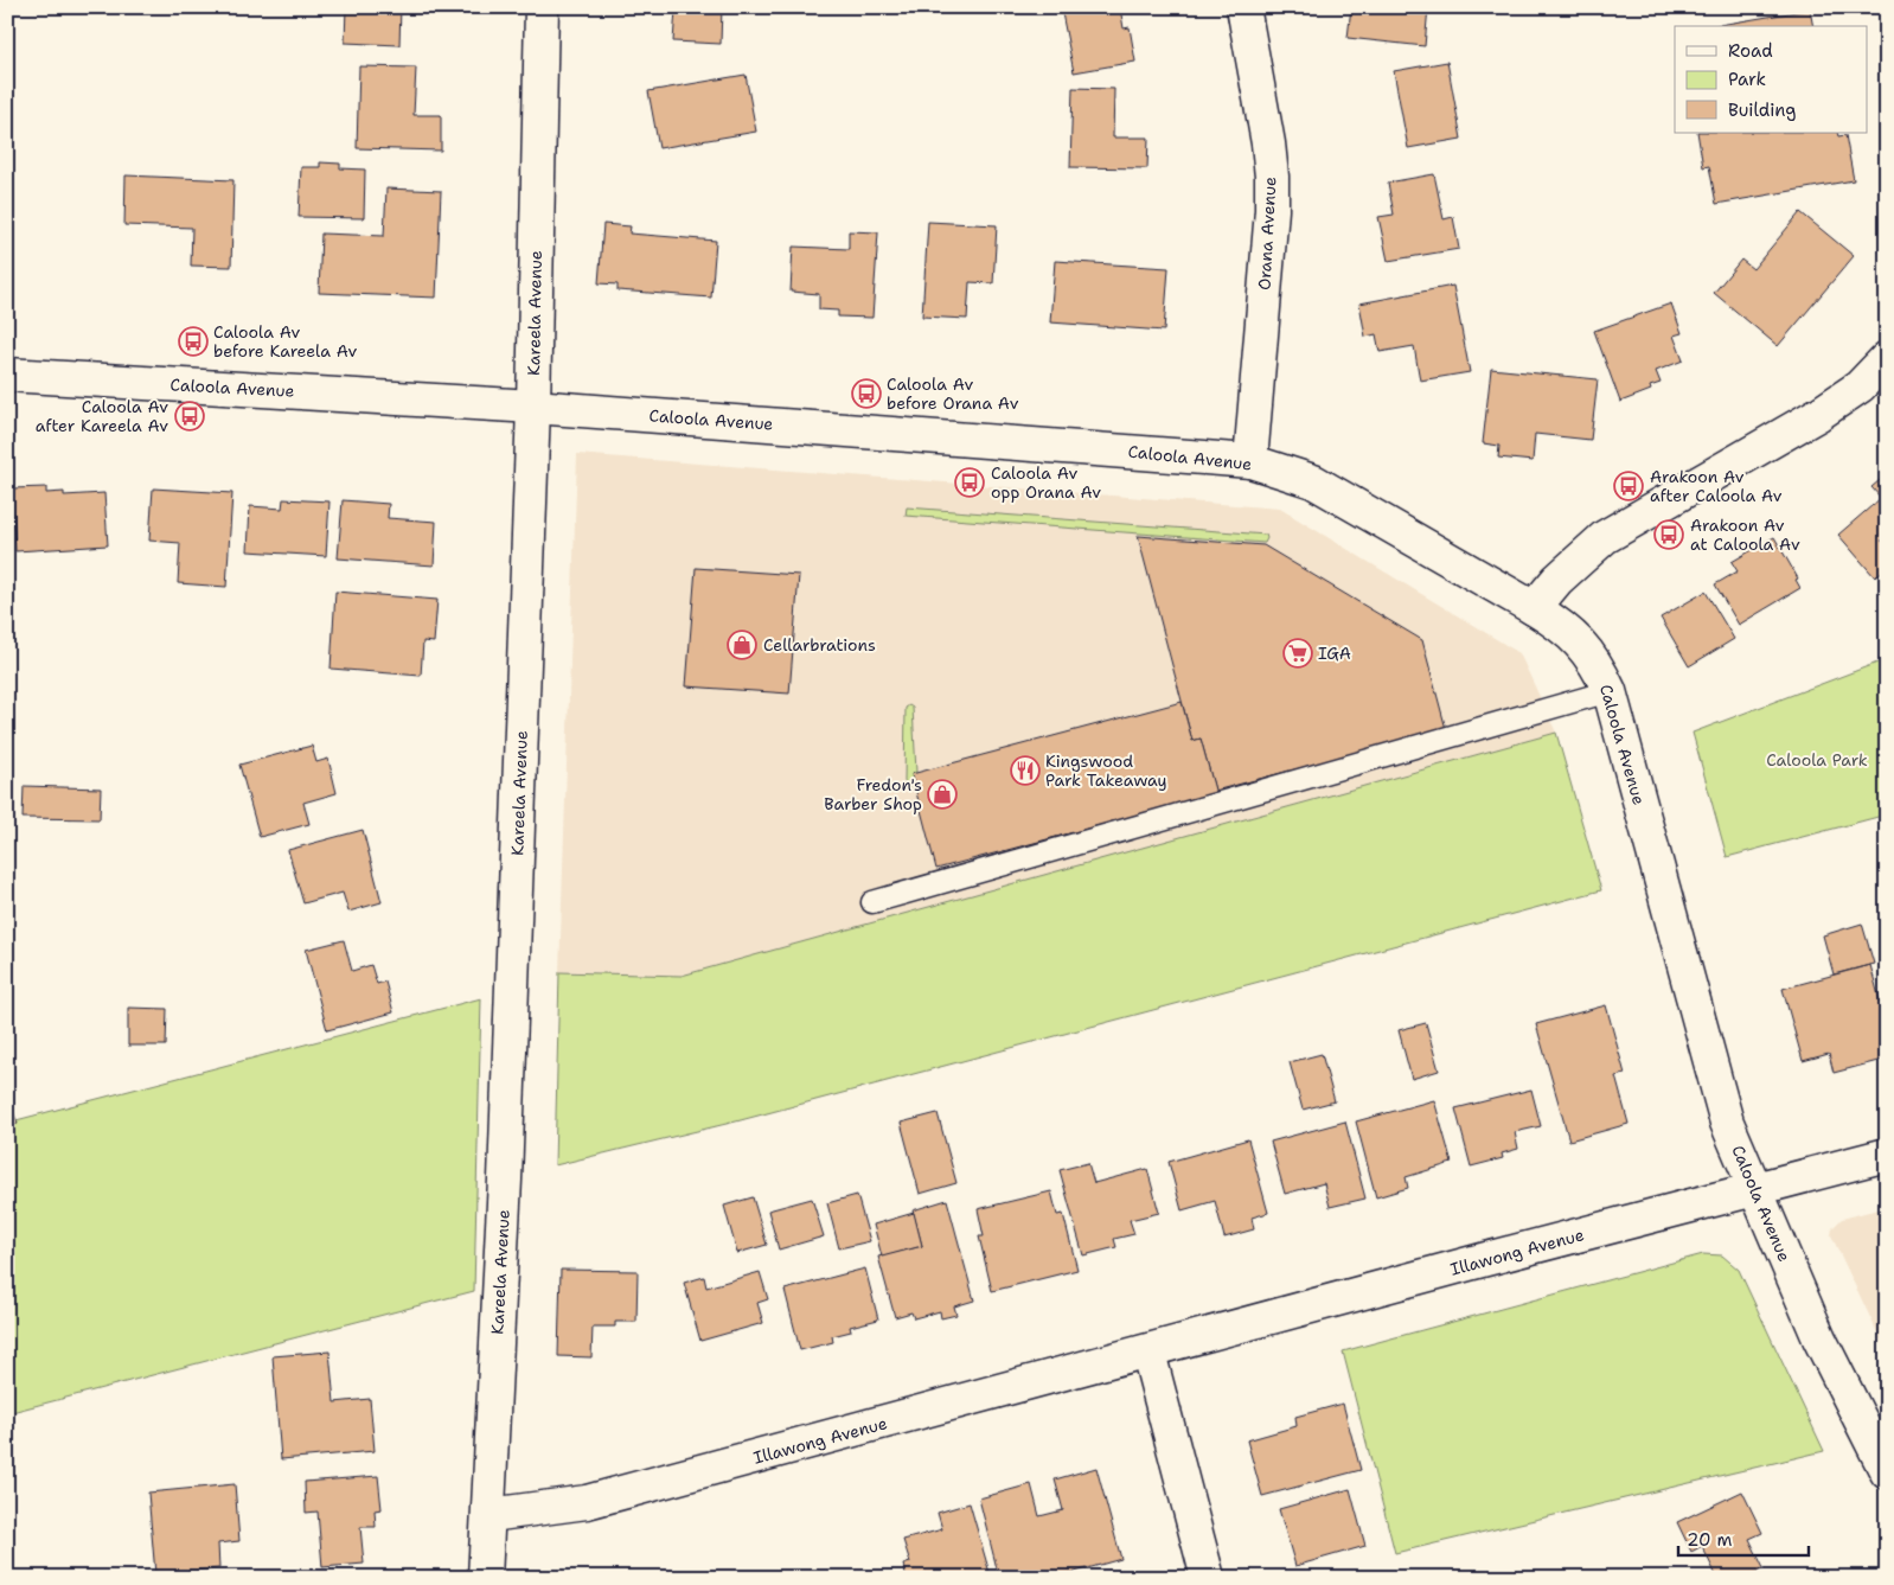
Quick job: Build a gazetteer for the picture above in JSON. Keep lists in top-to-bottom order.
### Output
{
  "streets": {
    "street": [
      "Orana Avenue",
      "Kareela Avenue",
      "Caloola Avenue",
      "Illawong Avenue"
    ]
  },
  "crossings": [
    ["Orana Avenue", "Caloola Avenue"],
    ["Kareela Avenue", "Caloola Avenue"],
    ["Kareela Avenue", "Illawong Avenue"],
    ["Caloola Avenue", "Illawong Avenue"]
  ],
  "parks": ["Caloola Park"],
  "places": {
    "bus stop": [
      "Caloola Av before Kareela Av",
      "Caloola Av before Orana Av",
      "Caloola Av after Kareela Av",
      "Caloola Av opp Orana Av",
      "Arakoon Av after Caloola Av",
      "Arakoon Av at Caloola Av"
    ],
    "shop": ["Cellarbrations", "Fredon's Barber Shop"],
    "supermarket": ["IGA"],
    "restaurant": ["Kingswood Park Takeaway"]
  },
  "legend": ["Road", "Park", "Building"],
  "scale_bar": "20 m"
}
